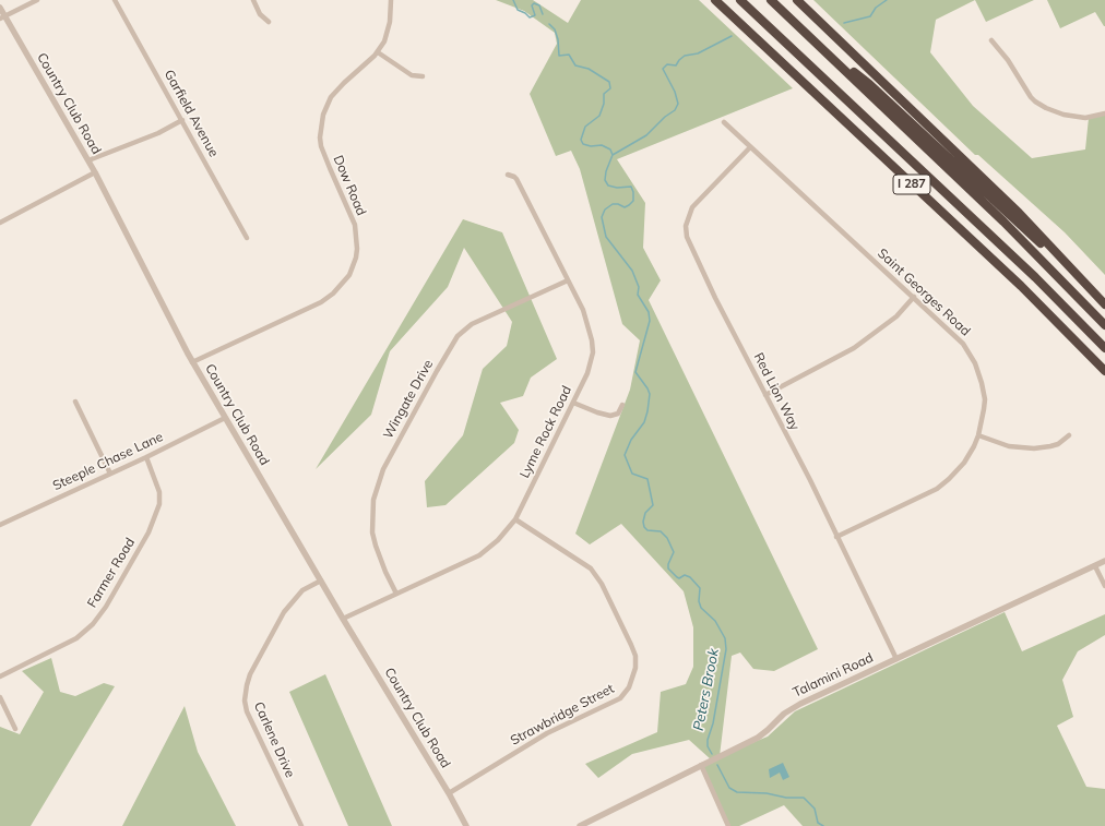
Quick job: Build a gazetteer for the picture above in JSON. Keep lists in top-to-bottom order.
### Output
{
  "streets": {
    "highway": ["I 287"],
    "street": [
      "Country Club Road",
      "Garfield Avenue",
      "Dow Road",
      "Saint Georges Road",
      "Red Lion Way",
      "Wingate Drive",
      "Lyme Rock Road",
      "Steeple Chase Lane",
      "Farmer Road",
      "Talamini Road",
      "Strawbridge Street",
      "Carlene Drive"
    ]
  },
  "crossings": [
    ["Country Club Road", "Dow Road"],
    ["Country Club Road", "Lyme Rock Road"],
    ["Country Club Road", "Steeple Chase Lane"],
    ["Country Club Road", "Strawbridge Street"],
    ["Country Club Road", "Carlene Drive"],
    ["Saint Georges Road", "Red Lion Way"],
    ["Red Lion Way", "Talamini Road"],
    ["Wingate Drive", "Lyme Rock Road"],
    ["Lyme Rock Road", "Strawbridge Street"],
    ["Steeple Chase Lane", "Farmer Road"]
  ],
  "water": ["Peters Brook"]
}
